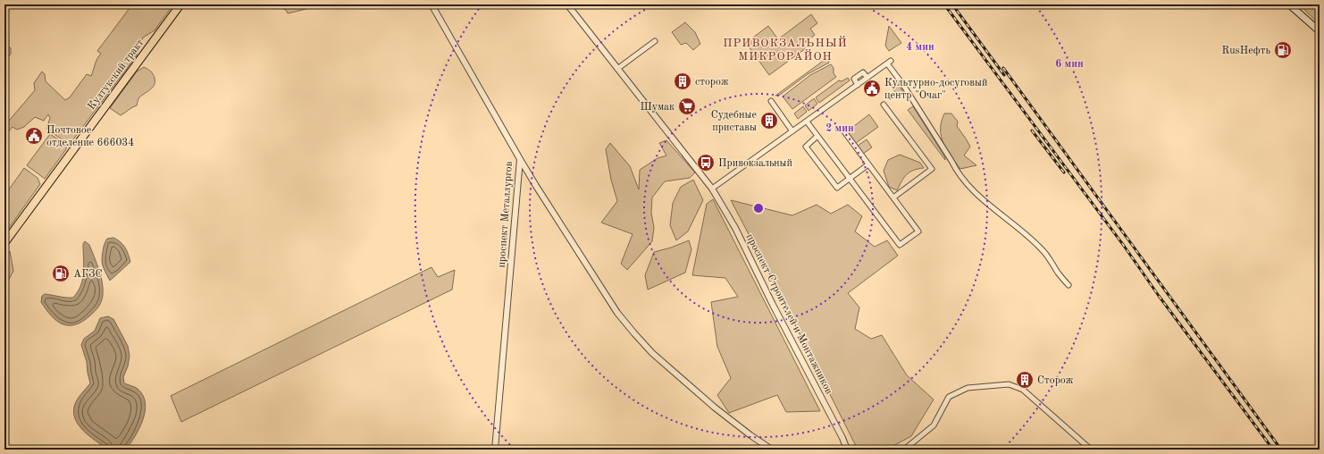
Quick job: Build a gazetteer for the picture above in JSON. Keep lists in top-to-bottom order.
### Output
{
  "streets": {
    "main road": ["Култукский тракт"],
    "street": ["проспект Металлургов", "проспект Строителей и Монтажников"]
  },
  "districts": ["ПРИВОКЗАЛЬНЫЙ МИКРОРАЙОН"],
  "places": {
    "fuel station": ["RusНефть", "АГЗС"],
    "building": ["сторож", "Судебные приставы", "Сторож"],
    "public building": ["Культурно-досуговый центр \"Очаг\"", "Почтовое отделение 666034"],
    "supermarket": ["Шумак"],
    "bus stop": ["Привокзальный"]
  },
  "rings": ["4 мин", "6 мин", "2 мин"]
}
